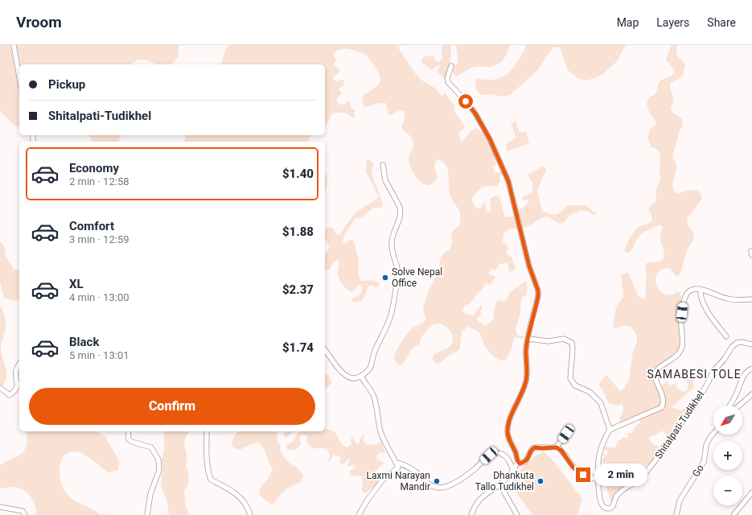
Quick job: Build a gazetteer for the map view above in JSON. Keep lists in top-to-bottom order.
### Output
{
  "streets": {
    "street": ["Shitalpati-Tudikhel", "Go"]
  },
  "districts": ["SAMABESI TOLE"],
  "places": ["Solve Nepal Office", "Laxmi Narayan Mandir", "Dhankuta Tallo Tudikhel"],
  "north": "bottom left",
  "page": {
    "header": "Vroom",
    "nav": ["Map", "Layers", "Share"],
    "banner": ["Pickup", "Shitalpati-Tudikhel"],
    "list": [
      {
        "name": "Economy",
        "note": "2 min · 12:58",
        "value": "$1.40"
      },
      {
        "name": "Comfort",
        "note": "3 min · 12:59",
        "value": "$1.88"
      },
      {
        "name": "XL",
        "note": "4 min · 13:00",
        "value": "$2.37"
      },
      {
        "name": "Black",
        "note": "5 min · 13:01",
        "value": "$1.74"
      }
    ],
    "buttons": "Confirm",
    "map_buttons": ["+", "−"],
    "bubble": "2 min"
  }
}
